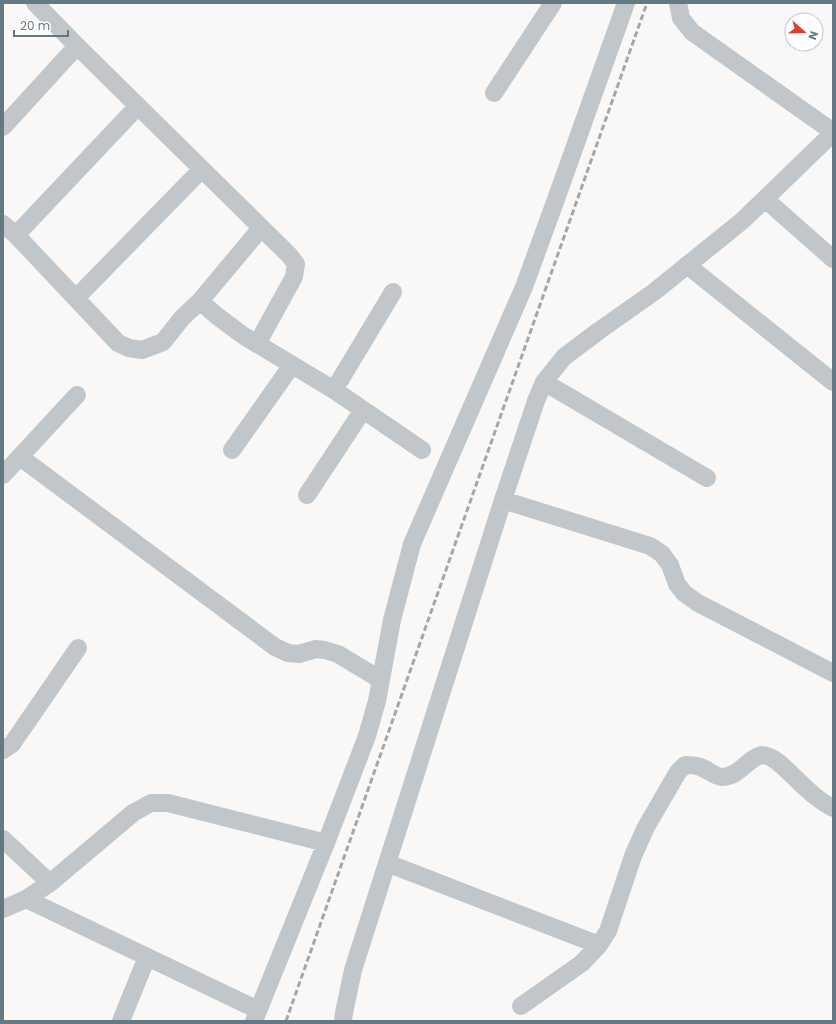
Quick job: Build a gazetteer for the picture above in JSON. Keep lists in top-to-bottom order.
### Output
{
  "scale_bar": "20 m",
  "north": "right"
}
